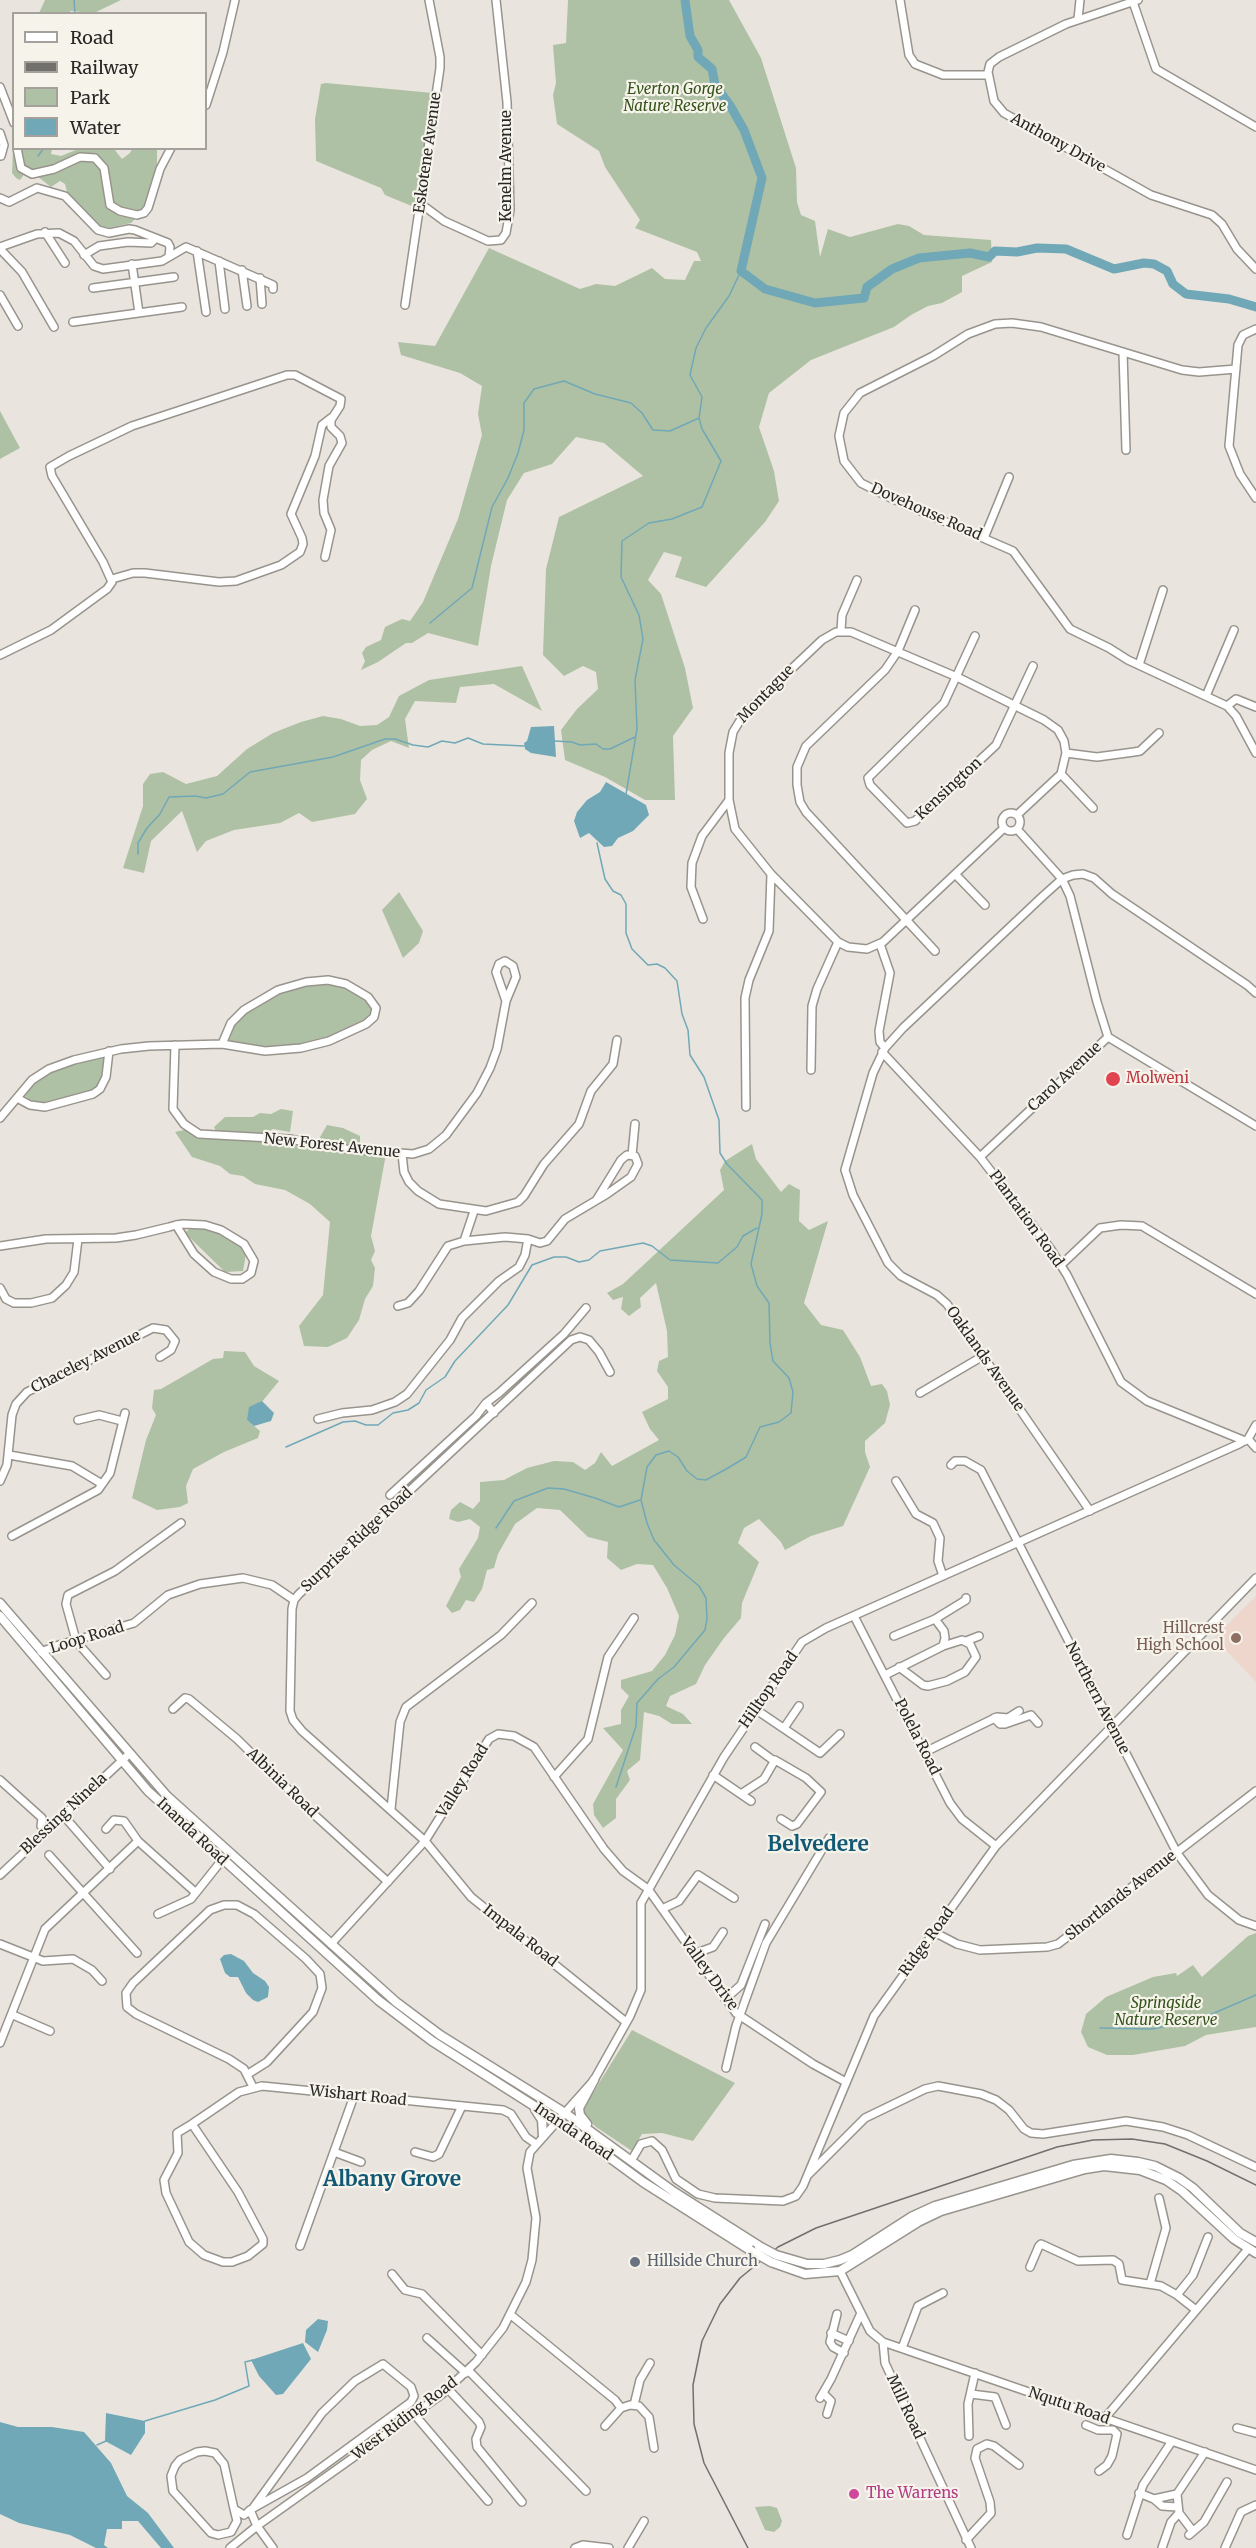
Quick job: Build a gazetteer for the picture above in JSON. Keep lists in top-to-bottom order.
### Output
{
  "streets": {
    "main road": ["Inanda Road"],
    "street": [
      "Anthony Drive",
      "Eskotene Avenue",
      "Kenelm Avenue",
      "Dovehouse Road",
      "Montague",
      "Kensington",
      "Carol Avenue",
      "New Forest Avenue",
      "Plantation Road",
      "Oaklands Avenue",
      "Chaceley Avenue",
      "Surprise Ridge Road",
      "Loop Road",
      "Hilltop Road",
      "Northern Avenue",
      "Polela Road",
      "Valley Road",
      "Albinia Road",
      "Blessing Ninela",
      "Shortlands Avenue",
      "Impala Road",
      "Ridge Road",
      "Valley Drive",
      "Wishart Road",
      "Nqutu Road",
      "Mill Road",
      "West Riding Road"
    ]
  },
  "crossings": [
    ["Eskotene Avenue", "Kenelm Avenue"],
    ["Carol Avenue", "Plantation Road"],
    ["Carol Avenue", "Oaklands Avenue"],
    ["Plantation Road", "Oaklands Avenue"],
    ["Plantation Road", "Hilltop Road"],
    ["Oaklands Avenue", "Hilltop Road"],
    ["Surprise Ridge Road", "Loop Road"],
    ["Surprise Ridge Road", "Valley Road"],
    ["Surprise Ridge Road", "Impala Road"],
    ["Loop Road", "Inanda Road"],
    ["Hilltop Road", "Northern Avenue"],
    ["Hilltop Road", "Polela Road"],
    ["Hilltop Road", "Valley Road"],
    ["Hilltop Road", "Inanda Road"],
    ["Hilltop Road", "Impala Road"],
    ["Hilltop Road", "Valley Drive"],
    ["Hilltop Road", "West Riding Road"],
    ["Northern Avenue", "Shortlands Avenue"],
    ["Northern Avenue", "Ridge Road"],
    ["Polela Road", "Ridge Road"],
    ["Valley Road", "Albinia Road"],
    ["Valley Road", "Inanda Road"],
    ["Valley Road", "Impala Road"],
    ["Valley Road", "Valley Drive"],
    ["Blessing Ninela", "Inanda Road"],
    ["Inanda Road", "Ridge Road"],
    ["Inanda Road", "Mill Road"],
    ["Inanda Road", "West Riding Road"],
    ["Shortlands Avenue", "Ridge Road"],
    ["Ridge Road", "Valley Drive"],
    ["Wishart Road", "West Riding Road"],
    ["Nqutu Road", "Mill Road"]
  ],
  "districts": ["Belvedere", "Albany Grove"],
  "parks": ["Everton Gorge Nature Reserve", "Springside Nature Reserve"],
  "places": [
    "Molweni",
    "Hillcrest High School",
    "Hillside Church",
    "The Warrens"
  ],
  "legend": [
    "Road",
    "Railway",
    "Park",
    "Water"
  ]
}
